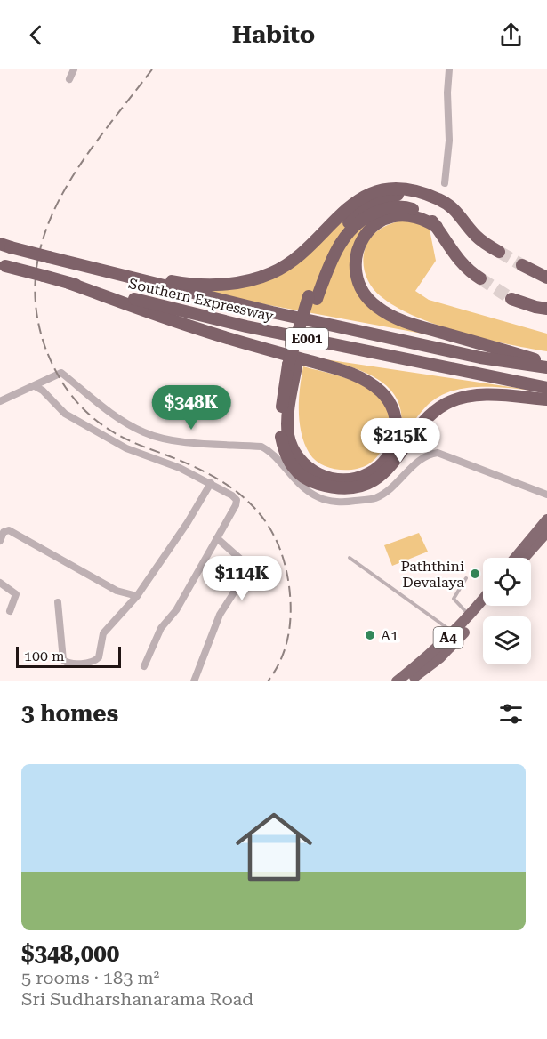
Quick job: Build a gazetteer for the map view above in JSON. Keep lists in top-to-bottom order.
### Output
{
  "streets": {
    "highway": ["Southern Expressway", "E001", "A4"]
  },
  "places": ["Paththini Devalaya", "A1"],
  "scale_bar": "100 m",
  "page": {
    "header": "Habito",
    "price": ["$348K", "$215K", "$114K"],
    "scale": "100 m",
    "heading": "3 homes",
    "list": [
      {
        "name": "$348,000",
        "note": "5 rooms · 183 m² · Sri Sudharshanarama Road"
      }
    ]
  }
}
